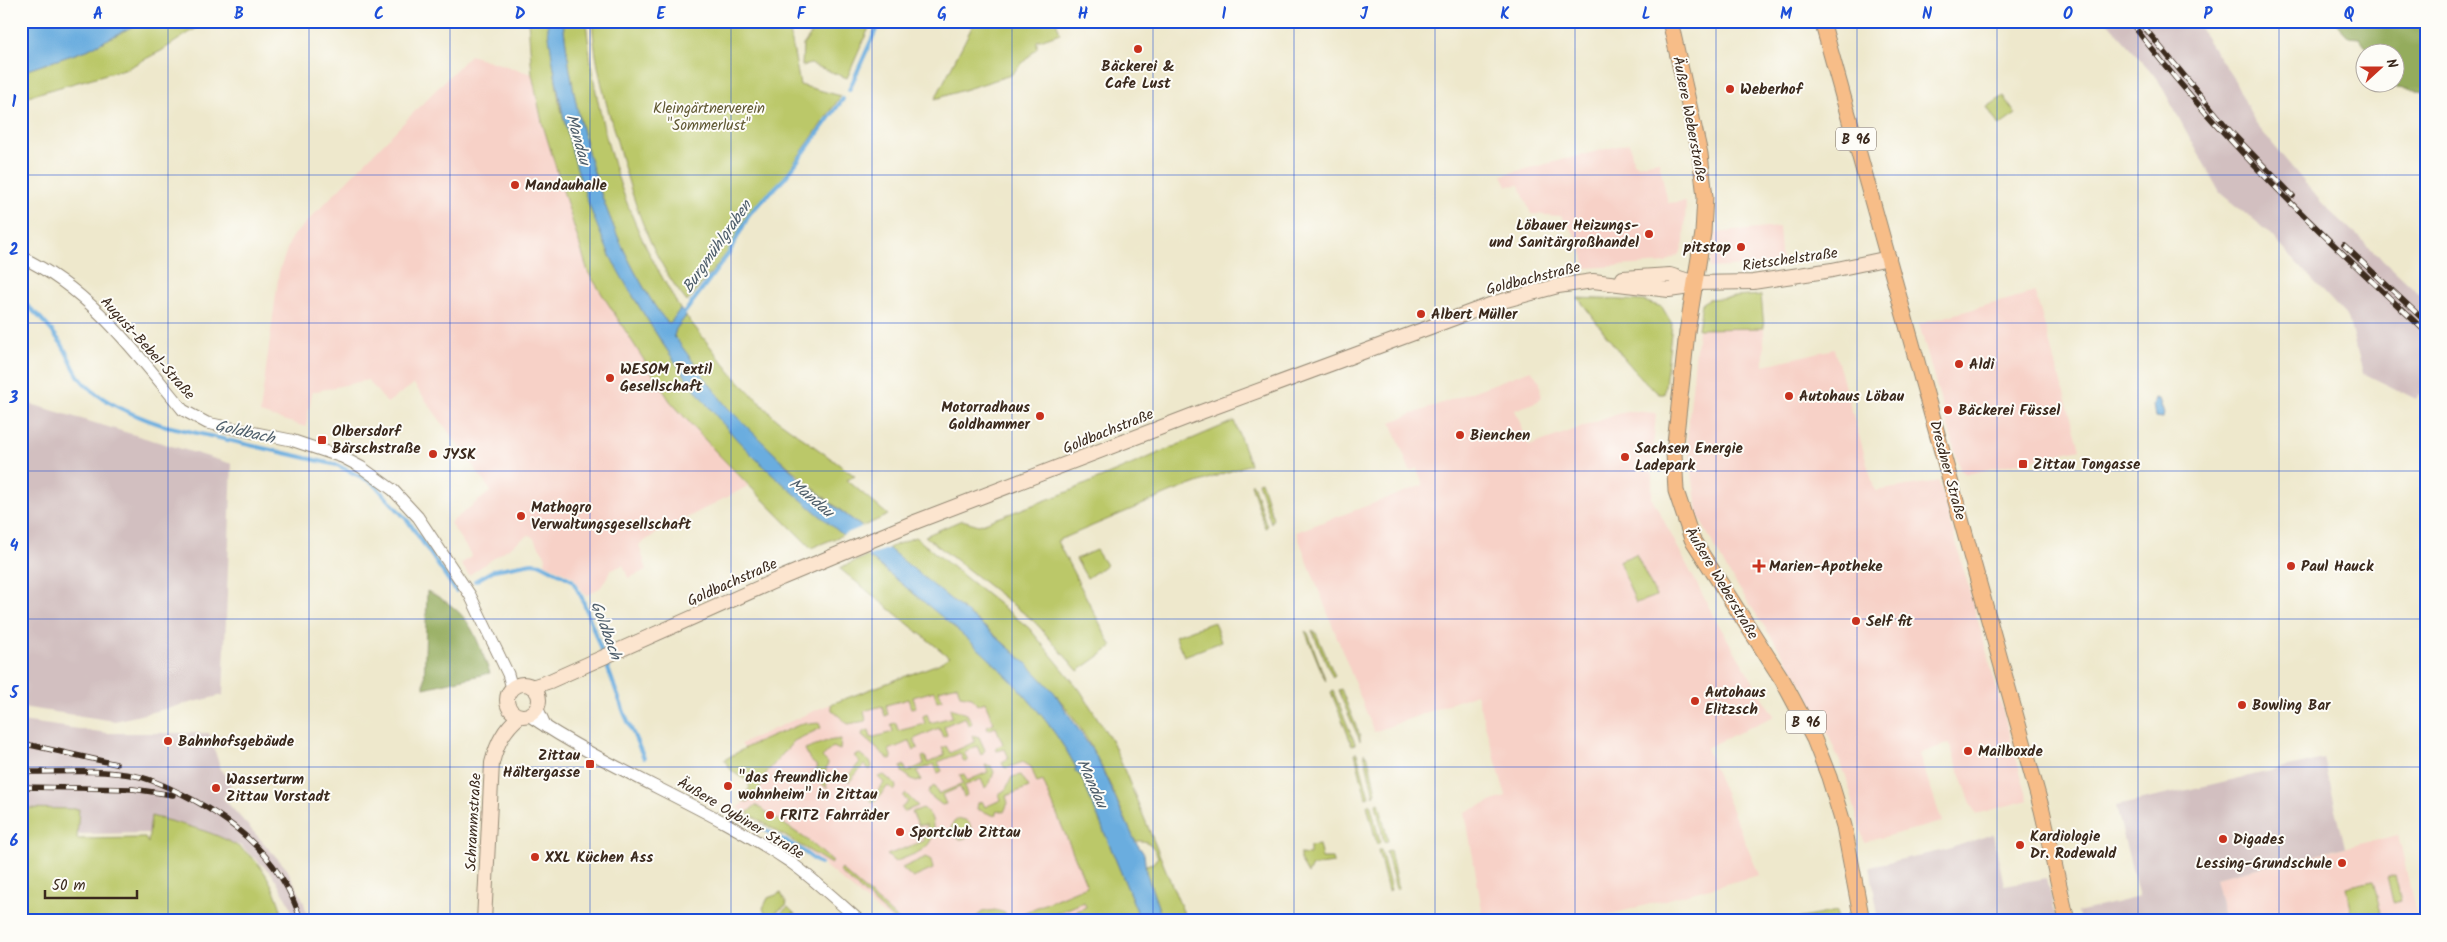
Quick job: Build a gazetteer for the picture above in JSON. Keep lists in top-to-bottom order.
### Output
{
  "streets": {
    "main road": [
      "Äußere Weberstraße",
      "B 96",
      "Rietschelstraße",
      "Goldbachstraße",
      "Dresdner Straße",
      "Schrammstraße"
    ],
    "street": ["August-Bebel-Straße", "Äußere Oybiner Straße"]
  },
  "crossings": [
    ["Äußere Weberstraße", "Rietschelstraße"],
    ["Äußere Weberstraße", "Goldbachstraße"],
    ["Rietschelstraße", "Goldbachstraße"],
    ["Rietschelstraße", "Dresdner Straße"],
    ["Goldbachstraße", "August-Bebel-Straße"],
    ["Goldbachstraße", "Äußere Oybiner Straße"],
    ["Goldbachstraße", "Schrammstraße"],
    ["August-Bebel-Straße", "Äußere Oybiner Straße"],
    ["August-Bebel-Straße", "Schrammstraße"],
    ["Äußere Oybiner Straße", "Schrammstraße"]
  ],
  "water": ["Mandau", "Burgmühlgraben", "Goldbach"],
  "parks": ["Kleingärtnerverein \"Sommerlust\""],
  "places": {
    "other": [
      "Bäckerei & Cafe Lust",
      "Weberhof",
      "Mandauhalle",
      "Löbauer Heizungs- und Sanitärgroßhandel",
      "pitstop",
      "Albert Müller",
      "Aldi",
      "WESOM Textil Gesellschaft",
      "Autohaus Löbau",
      "Bäckerei Füssel",
      "Motorradhaus Goldhammer",
      "Bienchen",
      "JYSK",
      "Sachsen Energie Ladepark",
      "Mathogro Verwaltungsgesellschaft",
      "Paul Hauck",
      "Self fit",
      "Autohaus Elitzsch",
      "Bowling Bar",
      "Bahnhofsgebäude",
      "Mailboxde",
      "\"das freundliche wohnheim\" in Zittau",
      "Wasserturm Zittau Vorstadt",
      "FRITZ Fahrräder",
      "Sportclub Zittau",
      "Digades",
      "Kardiologie Dr. Rodewald",
      "XXL Küchen Ass",
      "Lessing-Grundschule"
    ],
    "transit": ["Olbersdorf Bärschstraße", "Zittau Tongasse", "Zittau Hältergasse"],
    "health": ["Marien-Apotheke"]
  },
  "scale_bar": "50 m",
  "north": "right",
  "grid": {
    "columns": [
      "A",
      "B",
      "C",
      "D",
      "E",
      "F",
      "G",
      "H",
      "I",
      "J",
      "K",
      "L",
      "M",
      "N",
      "O",
      "P",
      "Q"
    ],
    "rows": [
      "1",
      "2",
      "3",
      "4",
      "5",
      "6"
    ]
  }
}
